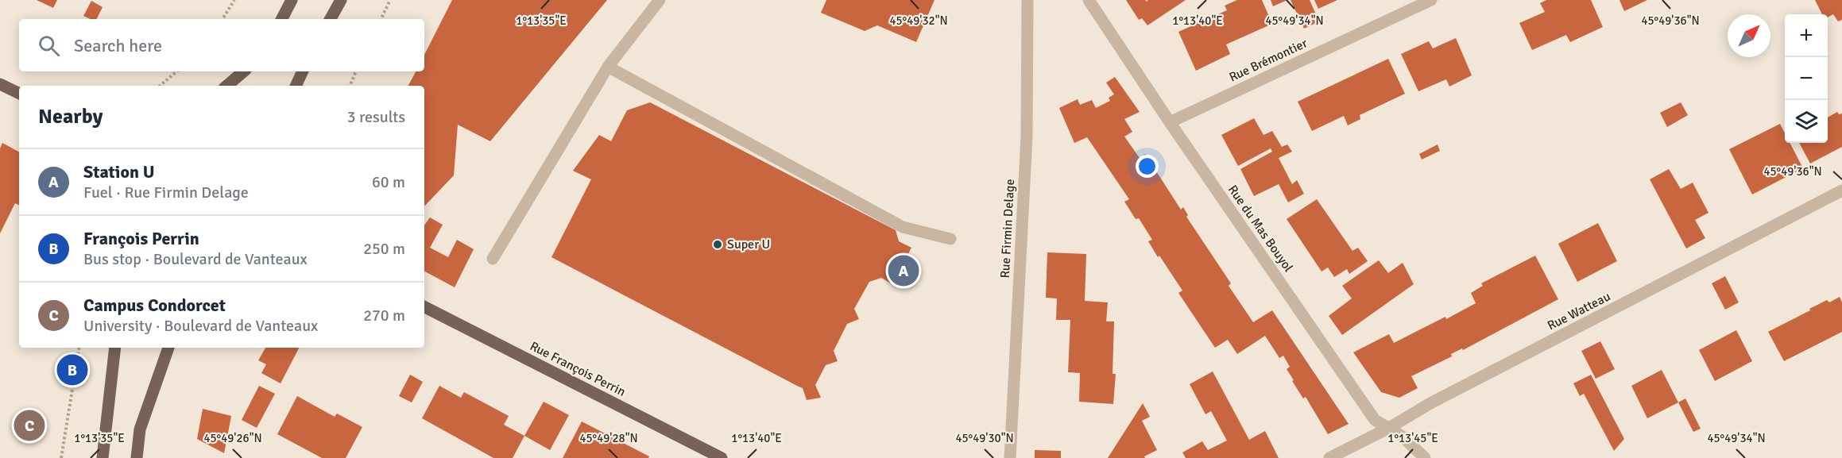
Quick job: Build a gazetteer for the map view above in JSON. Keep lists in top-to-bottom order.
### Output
{
  "streets": {
    "main road": ["Rue François Perrin"],
    "street": [
      "Rue Brémontier",
      "Rue Firmin Delage",
      "Rue du Mas Bouyol",
      "Rue Watteau"
    ]
  },
  "crossings": [
    ["Rue Brémontier", "Rue du Mas Bouyol"],
    ["Rue du Mas Bouyol", "Rue Watteau"]
  ],
  "places": ["Super U"],
  "north": "top right",
  "page": {
    "map_buttons": ["+", "−"],
    "search": "Search here",
    "heading": ["Nearby", "3 results"],
    "list": [
      {
        "mark": "A",
        "name": "Station U",
        "note": "Fuel · Rue Firmin Delage",
        "value": "60 m"
      },
      {
        "mark": "B",
        "name": "François Perrin",
        "note": "Bus stop · Boulevard de Vanteaux",
        "value": "250 m"
      },
      {
        "mark": "C",
        "name": "Campus Condorcet",
        "note": "University · Boulevard de Vanteaux",
        "value": "270 m"
      }
    ],
    "pins": ["A", "B", "C"]
  },
  "coordinates": [
    "1°13'35\"E",
    "45°49'32\"N",
    "1°13'40\"E",
    "45°49'34\"N",
    "45°49'36\"N",
    "45°49'26\"N",
    "45°49'28\"N",
    "45°49'30\"N",
    "1°13'45\"E"
  ]
}
